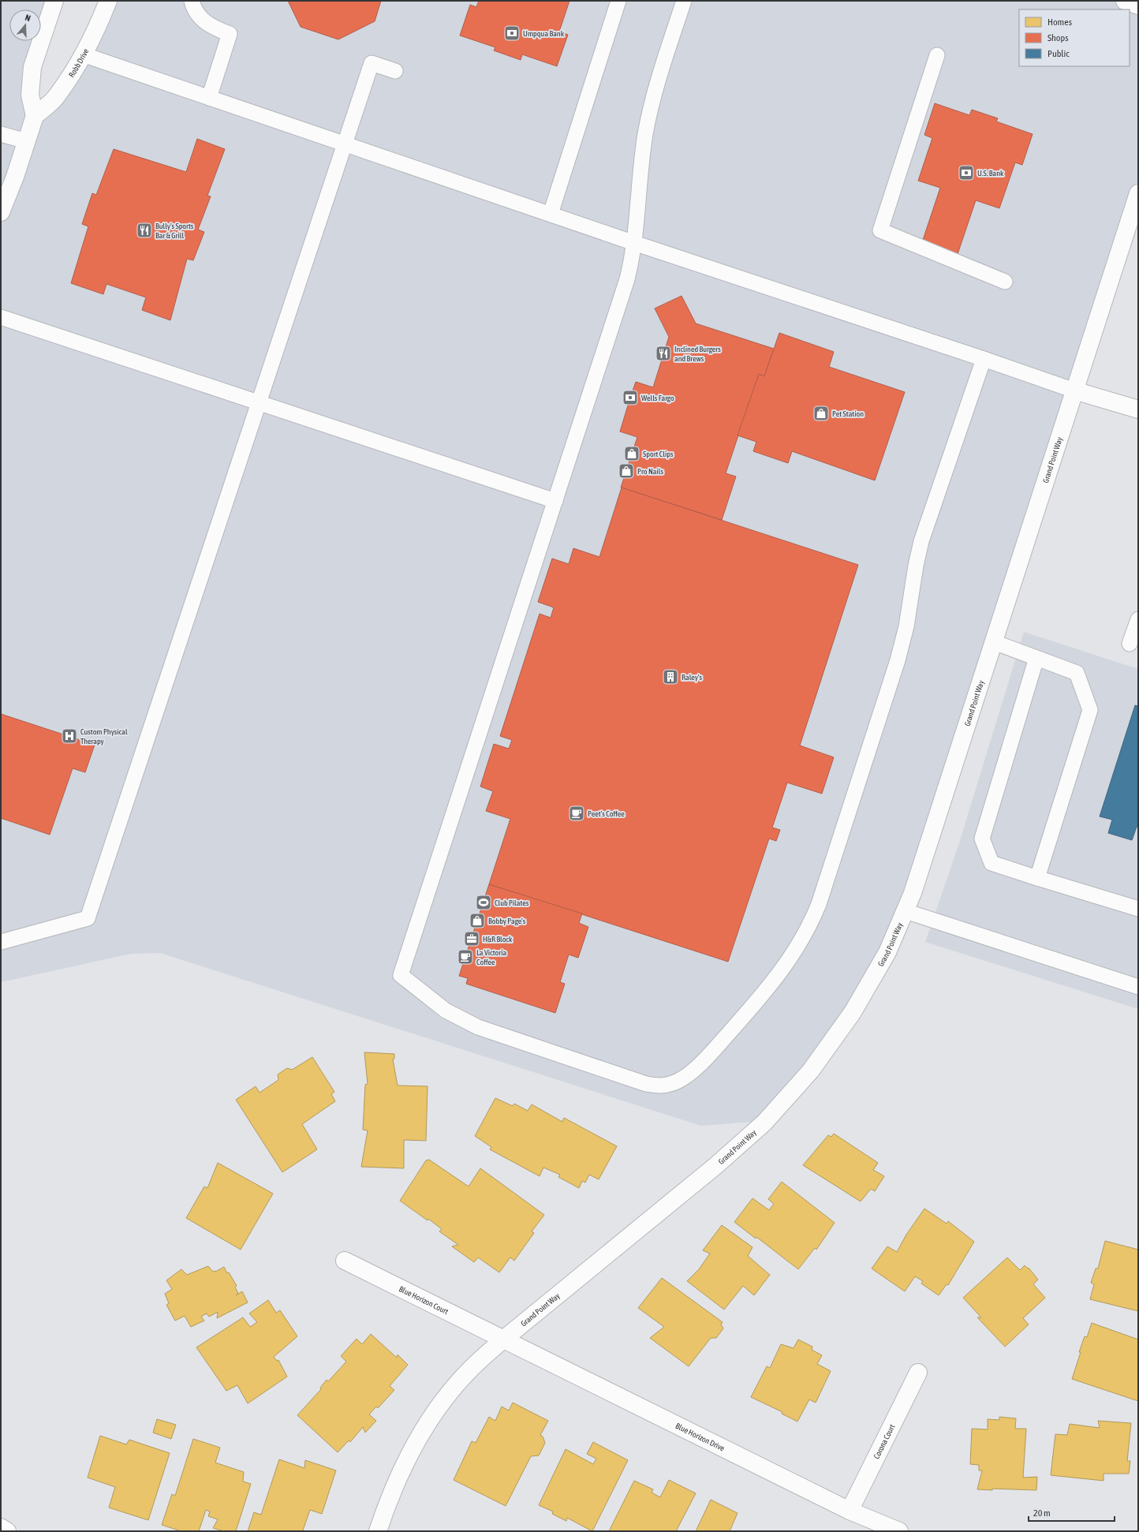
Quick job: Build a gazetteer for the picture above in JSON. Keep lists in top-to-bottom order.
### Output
{
  "streets": {
    "street": [
      "Robb Drive",
      "Grand Point Way",
      "Blue Horizon Court",
      "Blue Horizon Drive",
      "Corona Court"
    ]
  },
  "crossings": [
    ["Grand Point Way", "Blue Horizon Court"],
    ["Grand Point Way", "Blue Horizon Drive"],
    ["Blue Horizon Court", "Blue Horizon Drive"],
    ["Blue Horizon Drive", "Corona Court"]
  ],
  "places": {
    "bank": ["Umpqua Bank", "U.S. Bank", "Wells Fargo"],
    "restaurant": ["Bully's Sports Bar & Grill", "Inclined Burgers and Brews"],
    "shop": [
      "Pet Station",
      "Sport Clips",
      "Pro Nails",
      "Bobby Page's"
    ],
    "building": ["Raley's"],
    "hospital": ["Custom Physical Therapy"],
    "cafe": ["Peet's Coffee", "La Victoria Coffee"],
    "sports": ["Club Pilates"],
    "office": ["H&R Block"]
  },
  "legend": ["Homes", "Shops", "Public"],
  "scale_bar": "20 m",
  "north": "top"
}
